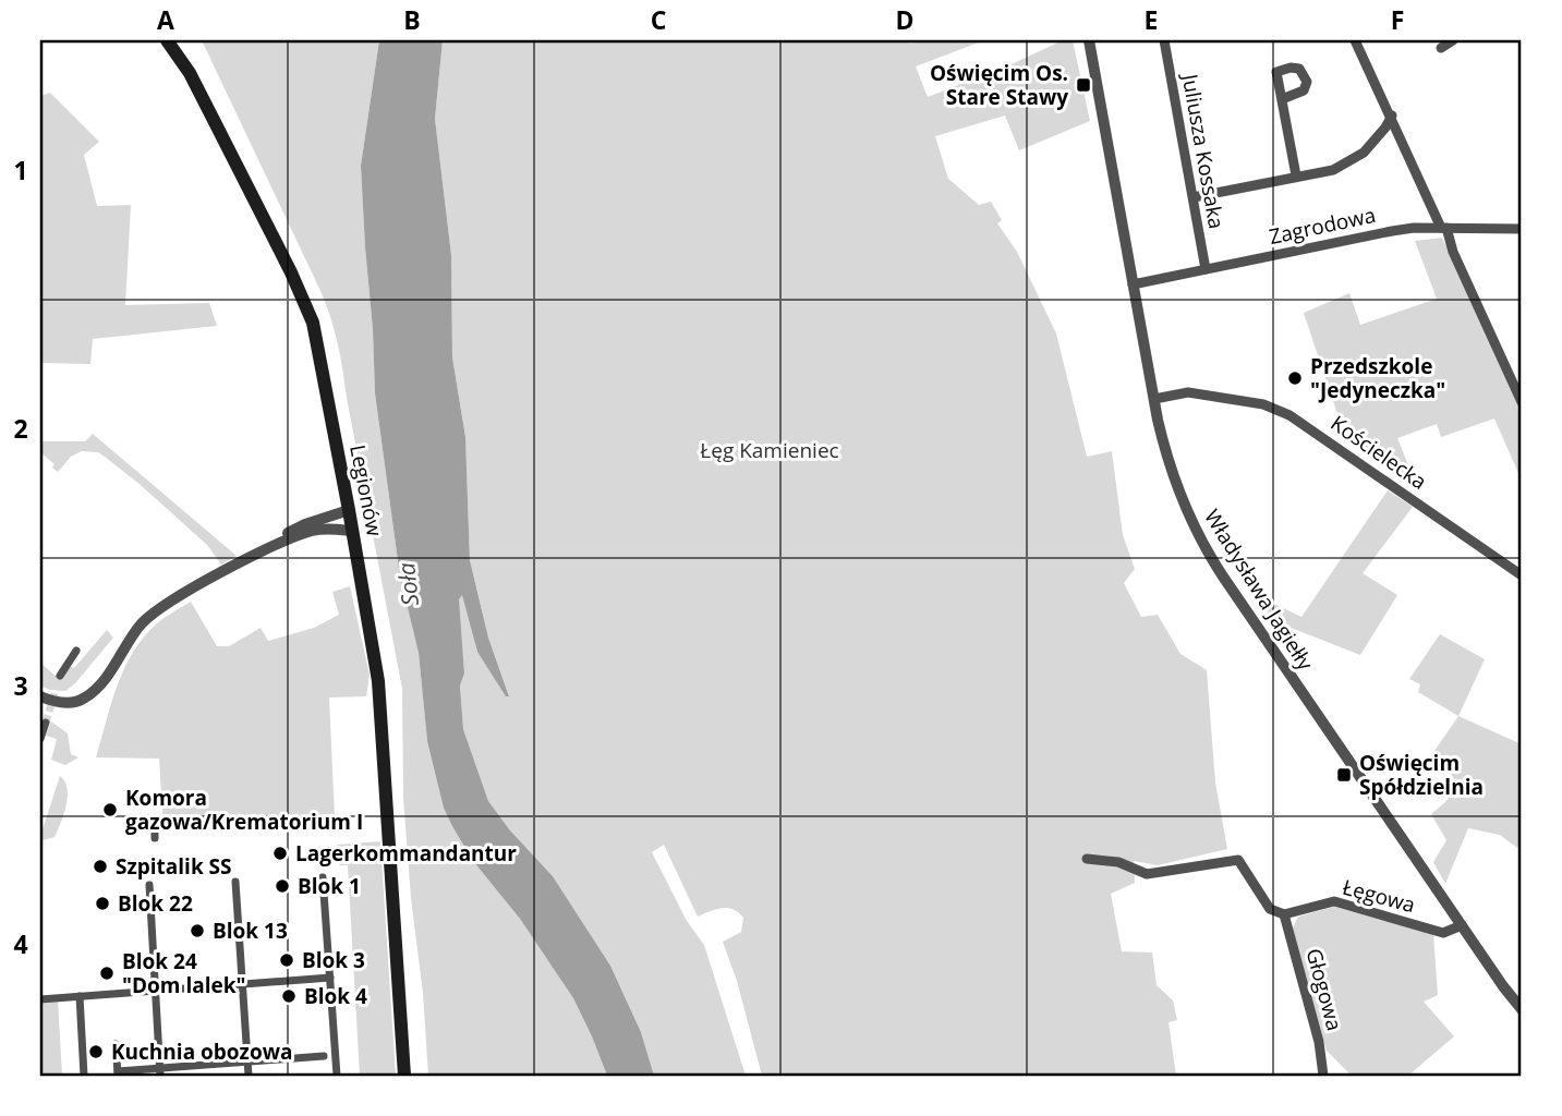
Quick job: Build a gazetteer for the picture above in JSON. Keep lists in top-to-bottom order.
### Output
{
  "streets": {
    "main road": ["Legionów"],
    "street": [
      "Juliusza Kossaka",
      "Zagrodowa",
      "Kościelecka",
      "Władysława Jagiełły",
      "Łęgowa",
      "Głogowa"
    ]
  },
  "crossings": [
    ["Juliusza Kossaka", "Zagrodowa"],
    ["Zagrodowa", "Władysława Jagiełły"],
    ["Kościelecka", "Władysława Jagiełły"],
    ["Władysława Jagiełły", "Łęgowa"],
    ["Łęgowa", "Głogowa"]
  ],
  "water": ["Soła"],
  "parks": ["Łęg Kamieniec"],
  "places": {
    "transit": ["Oświęcim Os. Stare Stawy", "Oświęcim Spółdzielnia"],
    "other": [
      "Przedszkole \"Jedyneczka\"",
      "Komora gazowa/Krematorium I",
      "Lagerkommandantur",
      "Szpitalik SS",
      "Blok 1",
      "Blok 22",
      "Blok 13",
      "Blok 3",
      "Blok 24 \"Dom lalek\"",
      "Blok 4",
      "Kuchnia obozowa"
    ]
  },
  "grid": {
    "columns": [
      "A",
      "B",
      "C",
      "D",
      "E",
      "F"
    ],
    "rows": [
      "1",
      "2",
      "3",
      "4"
    ]
  }
}
